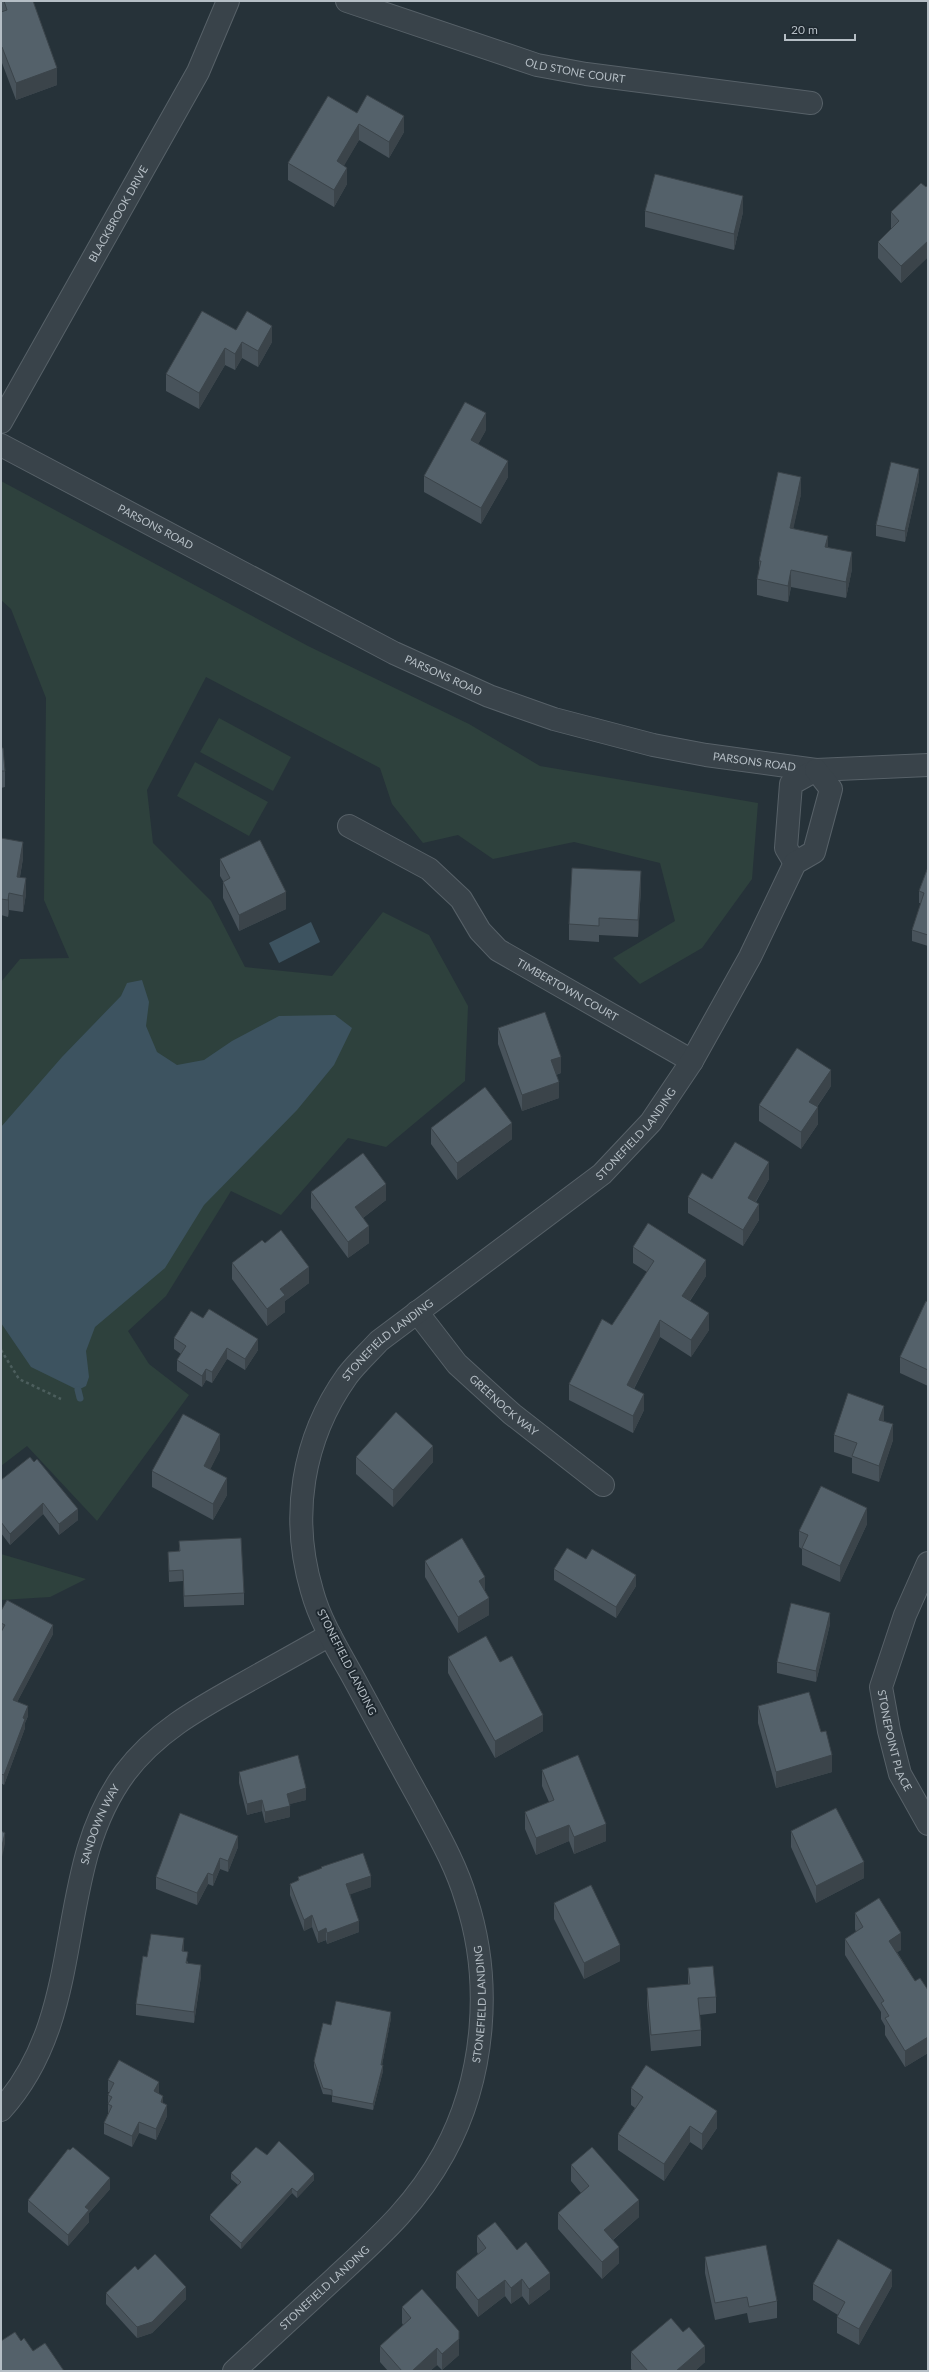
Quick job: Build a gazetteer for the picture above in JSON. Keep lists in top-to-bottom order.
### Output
{
  "streets": {
    "street": [
      "OLD STONE COURT",
      "BLACKBROOK DRIVE",
      "PARSONS ROAD",
      "TIMBERTOWN COURT",
      "STONEFIELD LANDING",
      "GREENOCK WAY",
      "STONEPOINT PLACE",
      "SANDOWN WAY"
    ]
  },
  "crossings": [
    ["TIMBERTOWN COURT", "STONEFIELD LANDING"],
    ["STONEFIELD LANDING", "GREENOCK WAY"],
    ["STONEFIELD LANDING", "SANDOWN WAY"]
  ],
  "scale_bar": "20 m"
}
